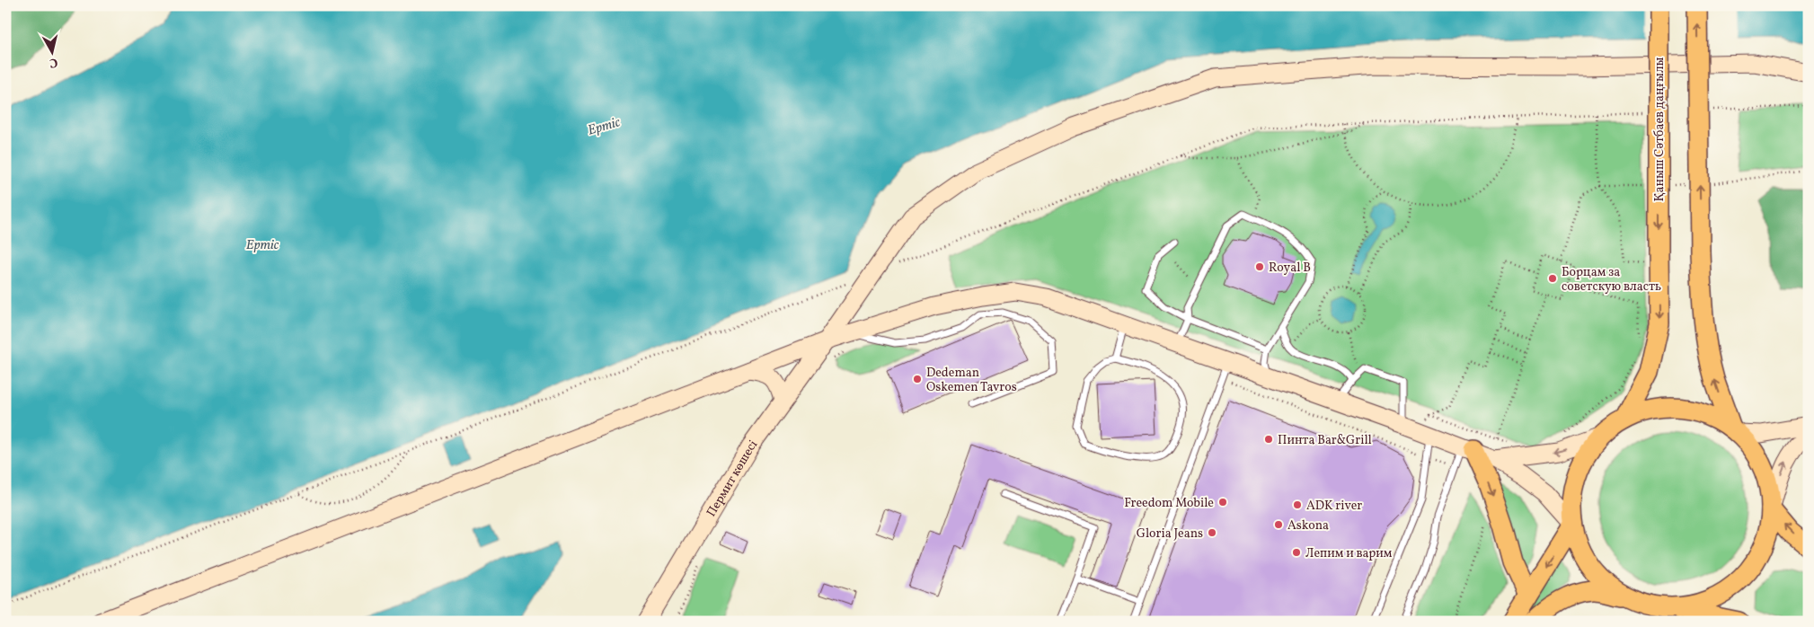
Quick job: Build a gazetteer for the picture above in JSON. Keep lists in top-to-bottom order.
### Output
{
  "streets": {
    "main road": ["Қаныш Сәтбаев даңғылы", "Пермит көшесі"]
  },
  "water": ["Ертіс"],
  "places": [
    "Royal B",
    "Борцам за советскую власть",
    "Dedeman Oskemen Tavros",
    "Пинта Bar&Grill",
    "Freedom Mobile",
    "ADK river",
    "Askona",
    "Gloria Jeans",
    "Лепим и варим"
  ],
  "north": "bottom"
}
